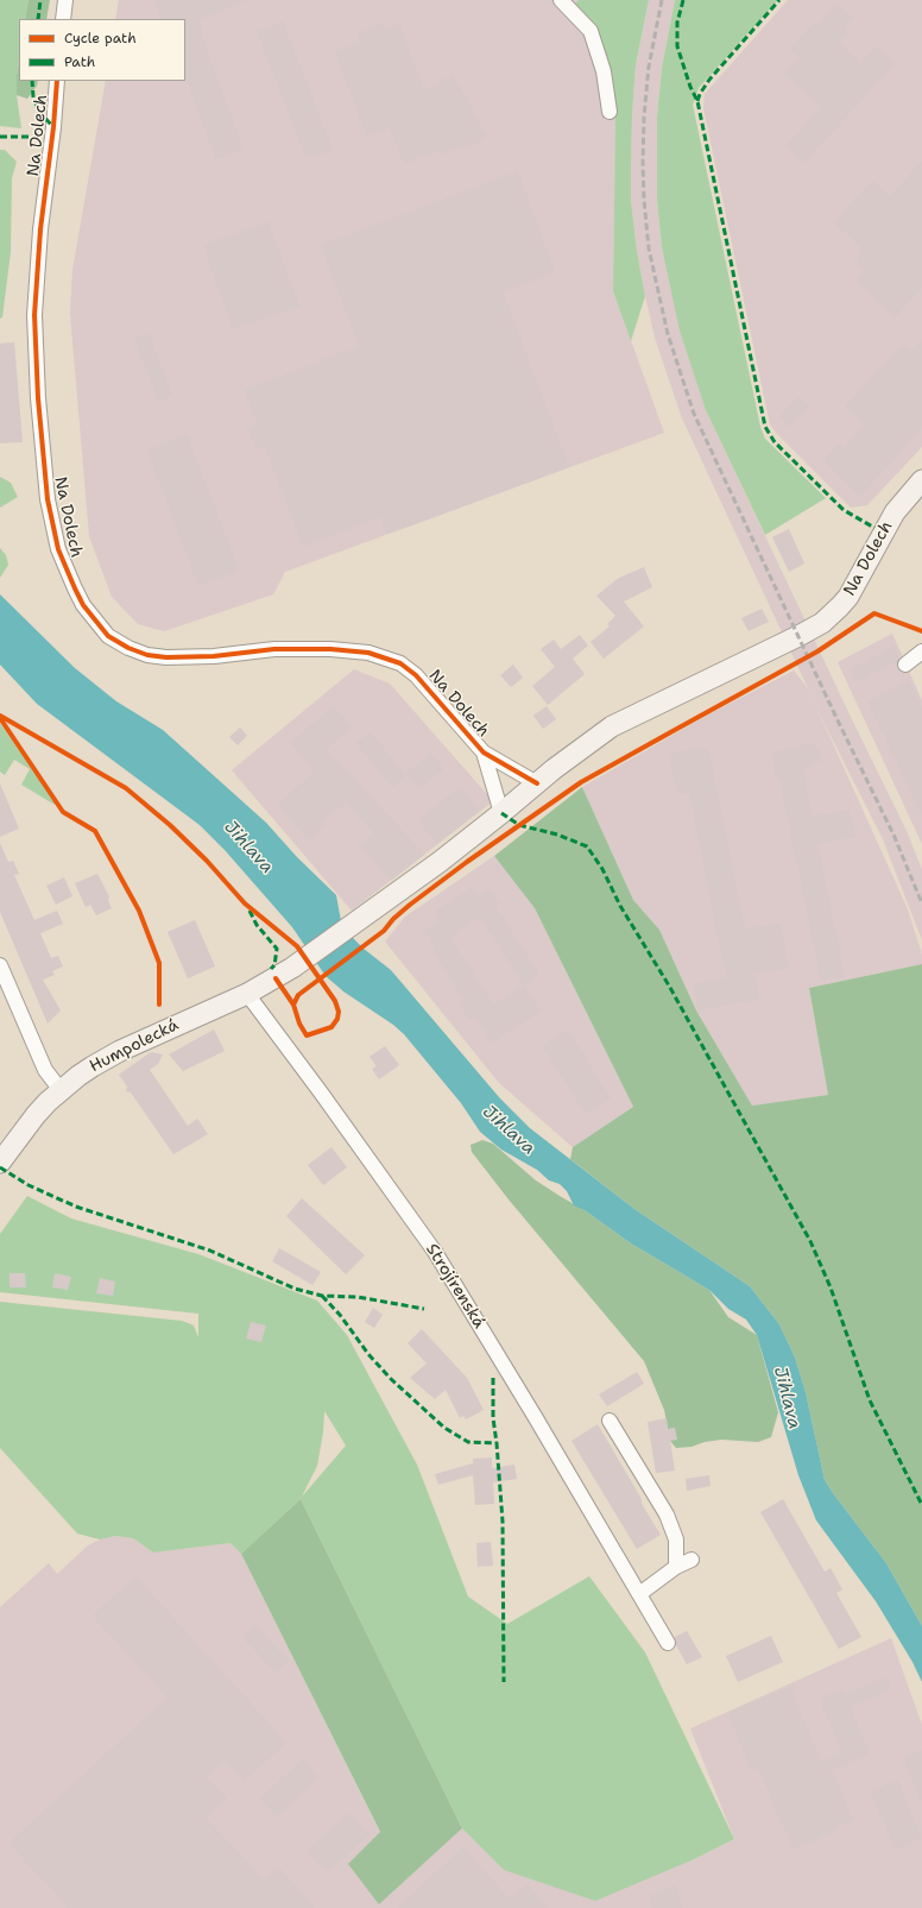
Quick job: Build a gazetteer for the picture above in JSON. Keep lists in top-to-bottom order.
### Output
{
  "streets": {
    "main road": ["Na Dolech", "Humpolecká"],
    "street": ["Strojírenská"]
  },
  "crossings": [
    ["Na Dolech", "Humpolecká"],
    ["Na Dolech", "Strojírenská"],
    ["Humpolecká", "Strojírenská"]
  ],
  "water": ["Jihlava"],
  "legend": ["Cycle path", "Path"]
}
